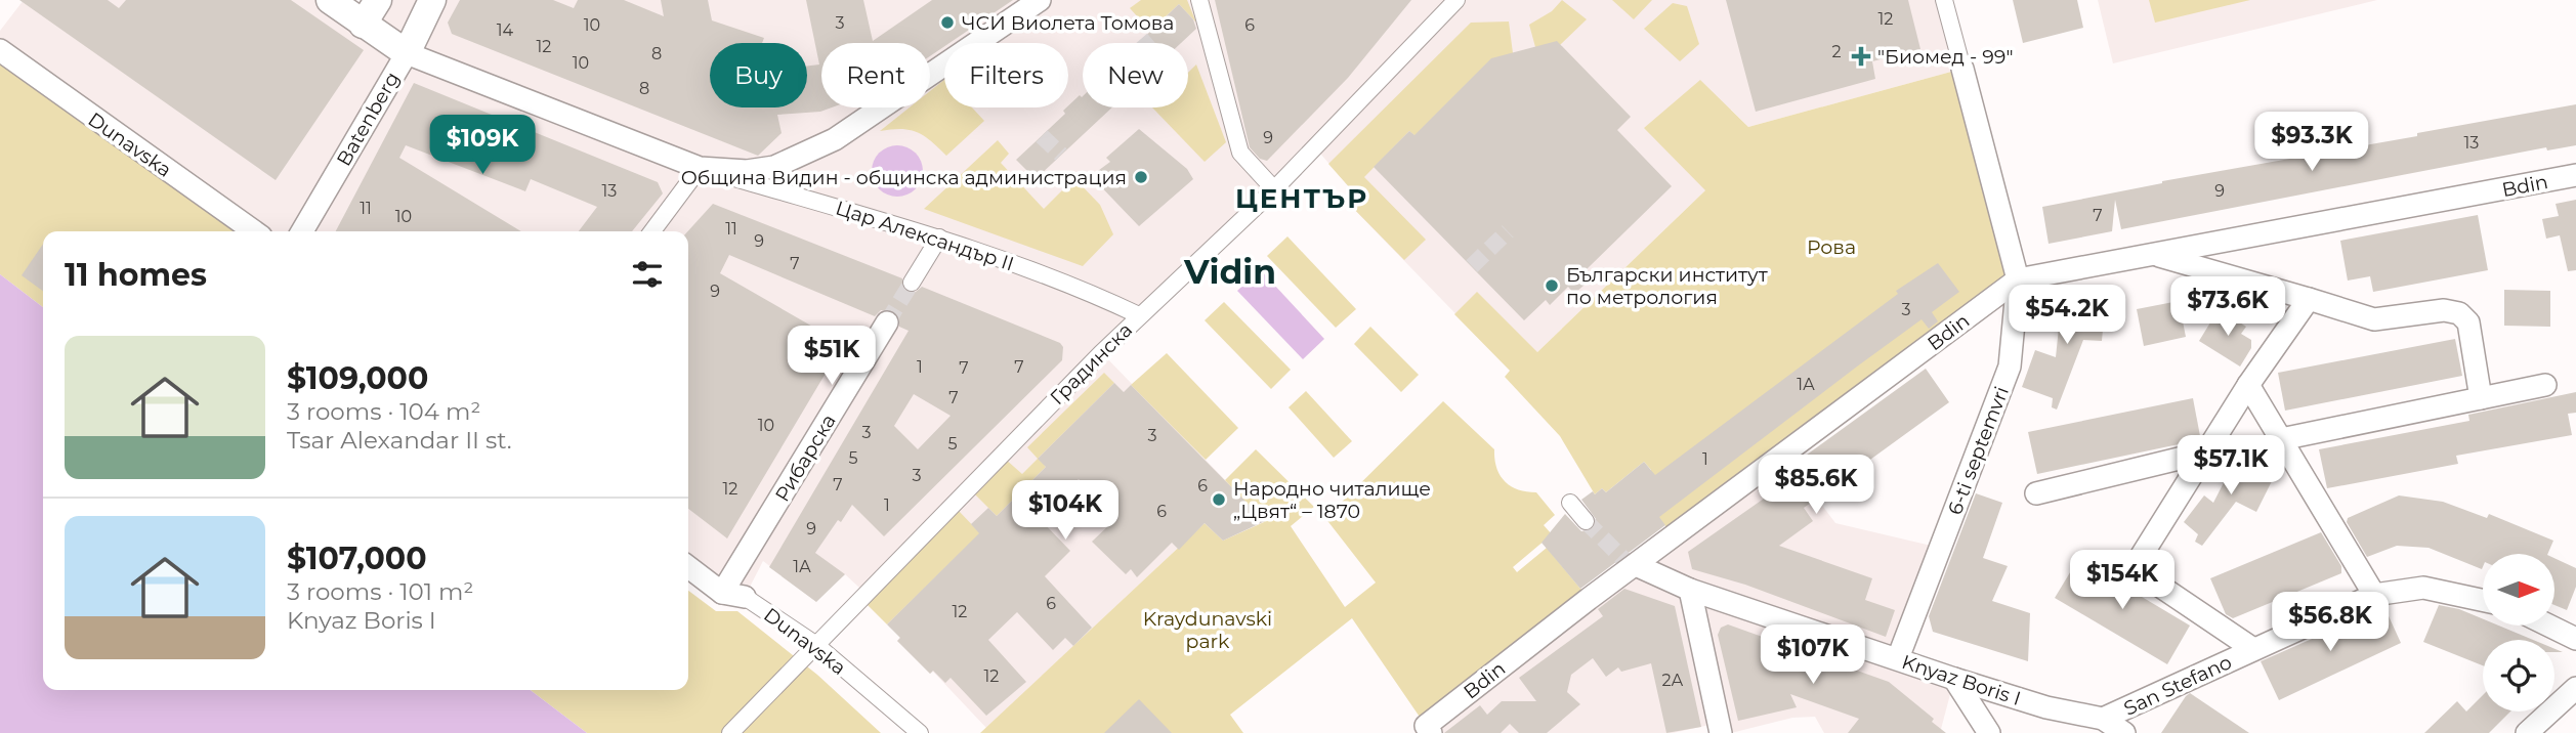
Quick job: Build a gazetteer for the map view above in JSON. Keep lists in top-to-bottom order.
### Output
{
  "streets": {
    "street": [
      "Batenberg",
      "Dunavska",
      "Bdin",
      "Цар Александър II",
      "Градинска",
      "6-ti septemvri",
      "Рибарска",
      "Knyaz Boris I",
      "San Stefano"
    ]
  },
  "crossings": [
    ["Dunavska", "Градинска"],
    ["Dunavska", "Рибарска"],
    ["Bdin", "6-ti septemvri"],
    ["Bdin", "Knyaz Boris I"],
    ["Цар Александър II", "Градинска"],
    ["6-ti septemvri", "Knyaz Boris I"],
    ["Knyaz Boris I", "San Stefano"]
  ],
  "districts": ["ЦЕНТЪР", "Vidin"],
  "parks": ["Рова", "Kraydunavski park"],
  "places": {
    "other": [
      "ЧСИ Виолета Томова",
      "Община Видин - общинска администрация",
      "Български институт по метрология",
      "Народно читалище „Цвят“ – 1870"
    ],
    "health": ["\"Биомед - 99\""]
  },
  "house_numbers": [
    "12",
    "3",
    "10",
    "6",
    "14",
    "12",
    "2",
    "8",
    "10",
    "8",
    "9",
    "13",
    "13",
    "9",
    "11",
    "7",
    "10",
    "11",
    "9",
    "7",
    "9",
    "3",
    "1",
    "7",
    "7",
    "1А",
    "7",
    "10",
    "3",
    "3",
    "5",
    "5",
    "1",
    "3",
    "7",
    "6",
    "12",
    "1",
    "6",
    "9",
    "1А",
    "6",
    "12",
    "12",
    "2А"
  ],
  "north": "right",
  "page": {
    "chip": [
      "Buy",
      "Rent",
      "Filters",
      "New"
    ],
    "price": [
      "$93.3K",
      "$109K",
      "$73.6K",
      "$54.2K",
      "$51K",
      "$57.1K",
      "$85.6K",
      "$104K",
      "$154K",
      "$56.8K",
      "$107K"
    ],
    "heading": "11 homes",
    "list": [
      {
        "name": "$109,000",
        "note": "3 rooms · 104 m² · Tsar Alexandar II st."
      },
      {
        "name": "$107,000",
        "note": "3 rooms · 101 m² · Knyaz Boris I"
      }
    ]
  }
}
